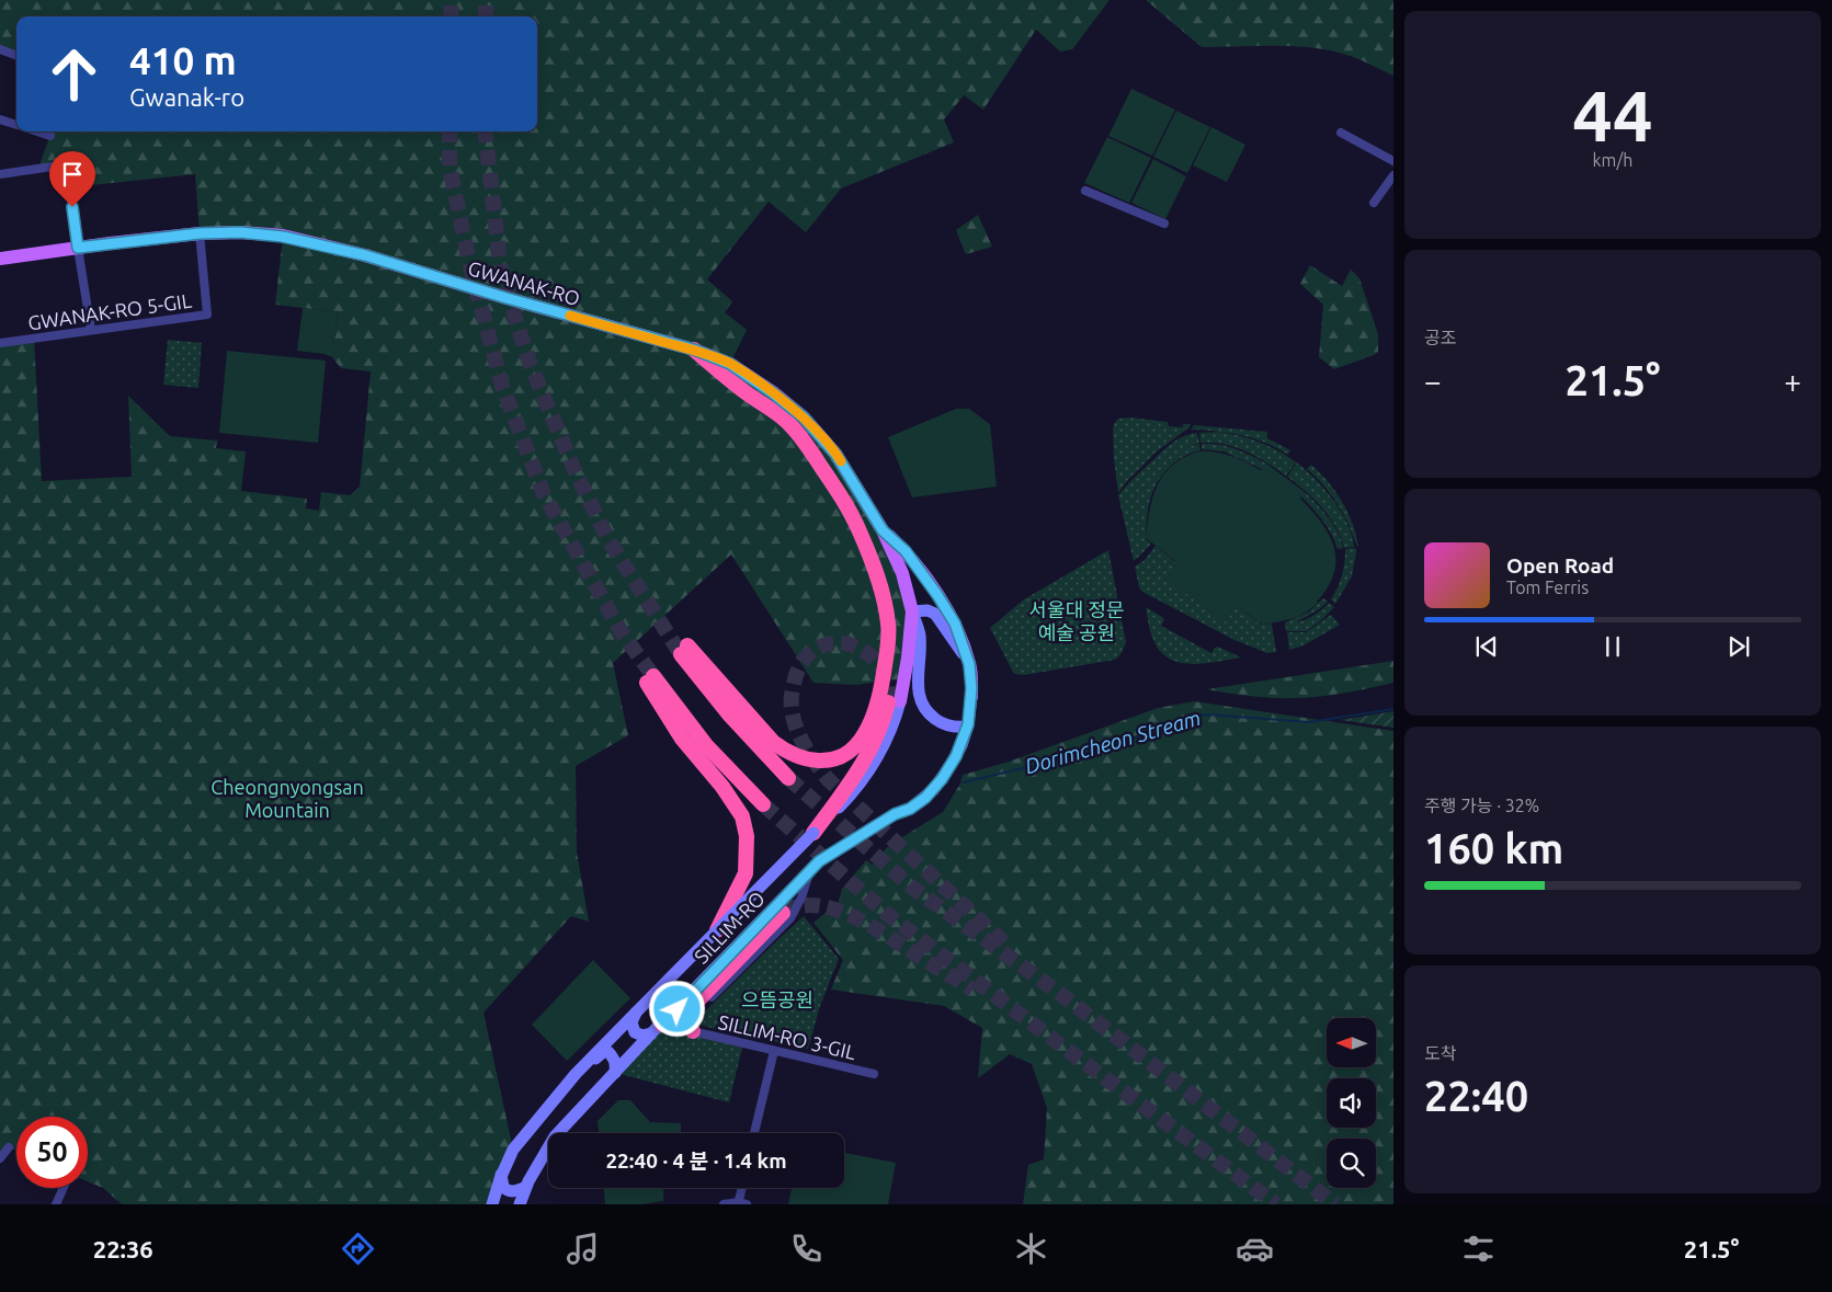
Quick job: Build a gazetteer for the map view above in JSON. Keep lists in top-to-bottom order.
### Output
{
  "streets": {
    "main road": ["GWANAK-RO", "SILLIM-RO"],
    "street": ["GWANAK-RO 5-GIL", "SILLIM-RO 3-GIL"]
  },
  "crossings": [
    ["GWANAK-RO", "GWANAK-RO 5-GIL"],
    ["GWANAK-RO", "SILLIM-RO"],
    ["SILLIM-RO", "SILLIM-RO 3-GIL"]
  ],
  "water": ["Dorimcheon Stream"],
  "parks": ["서울대 정문 예술 공원", "Cheongnyongsan Mountain", "으뜸공원"],
  "north": "left",
  "page": {
    "tile": [
      ["44", "km/h"],
      "공조",
      ["주행 가능 · 32%", "160 km"],
      ["도착", "22:40"]
    ],
    "turn": ["410 m", "Gwanak-ro"],
    "heat": ["−", "21.5°", "+"],
    "song": ["Open Road", "Tom Ferris"],
    "limit": "50",
    "trip": "22:40 · 4 분 · 1.4 km",
    "tabs": ["22:36", "21.5°"]
  }
}
